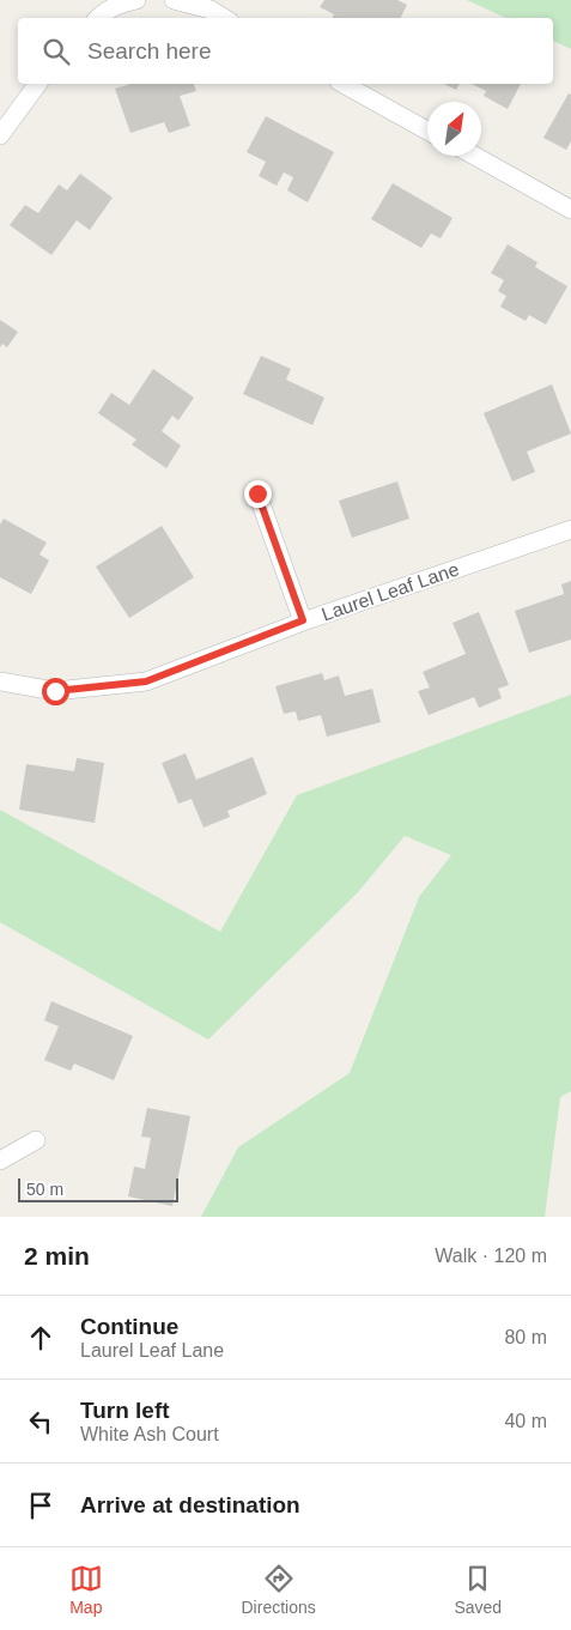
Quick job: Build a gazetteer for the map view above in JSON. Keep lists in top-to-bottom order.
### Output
{
  "streets": {
    "street": ["Laurel Leaf Lane"]
  },
  "scale_bar": "50 m",
  "north": "top right",
  "page": {
    "search": "Search here",
    "scale": "50 m",
    "heading": ["2 min", "Walk · 120 m"],
    "list": [
      ["Continue", "Laurel Leaf Lane", "80 m"],
      ["Turn left", "White Ash Court", "40 m"],
      "Arrive at destination"
    ],
    "nav": ["Map", "Directions", "Saved"]
  }
}
